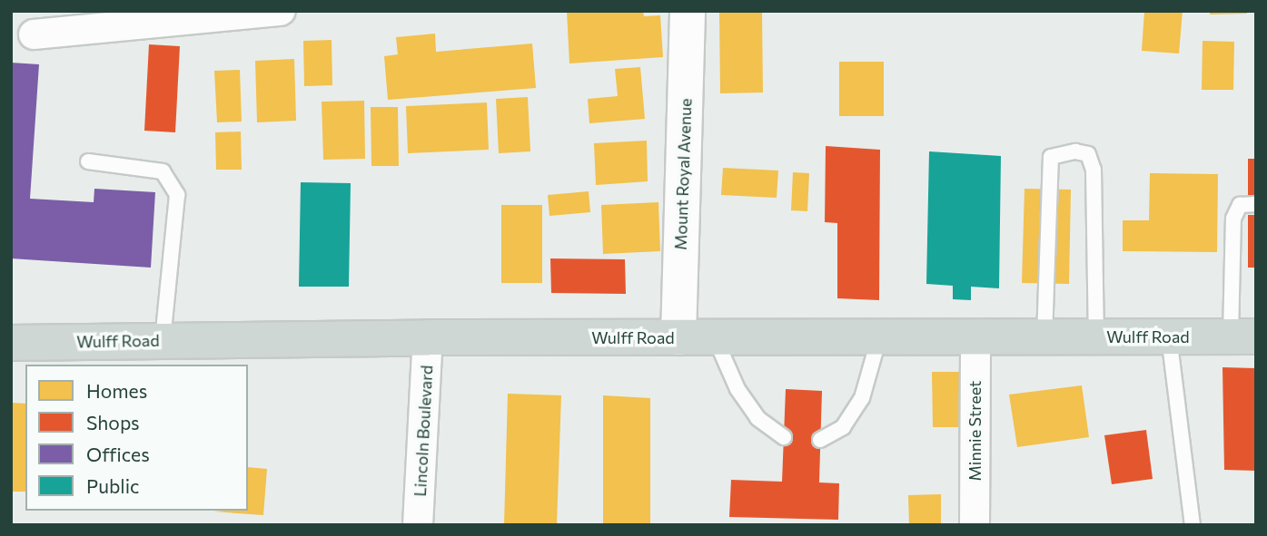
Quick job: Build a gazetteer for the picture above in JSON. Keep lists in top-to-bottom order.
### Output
{
  "streets": {
    "main road": ["Wulff Road"],
    "street": ["Mount Royal Avenue", "Lincoln Boulevard", "Minnie Street"]
  },
  "crossings": [
    ["Mount Royal Avenue", "Wulff Road"],
    ["Wulff Road", "Lincoln Boulevard"],
    ["Wulff Road", "Minnie Street"]
  ],
  "legend": [
    "Homes",
    "Shops",
    "Offices",
    "Public"
  ]
}
